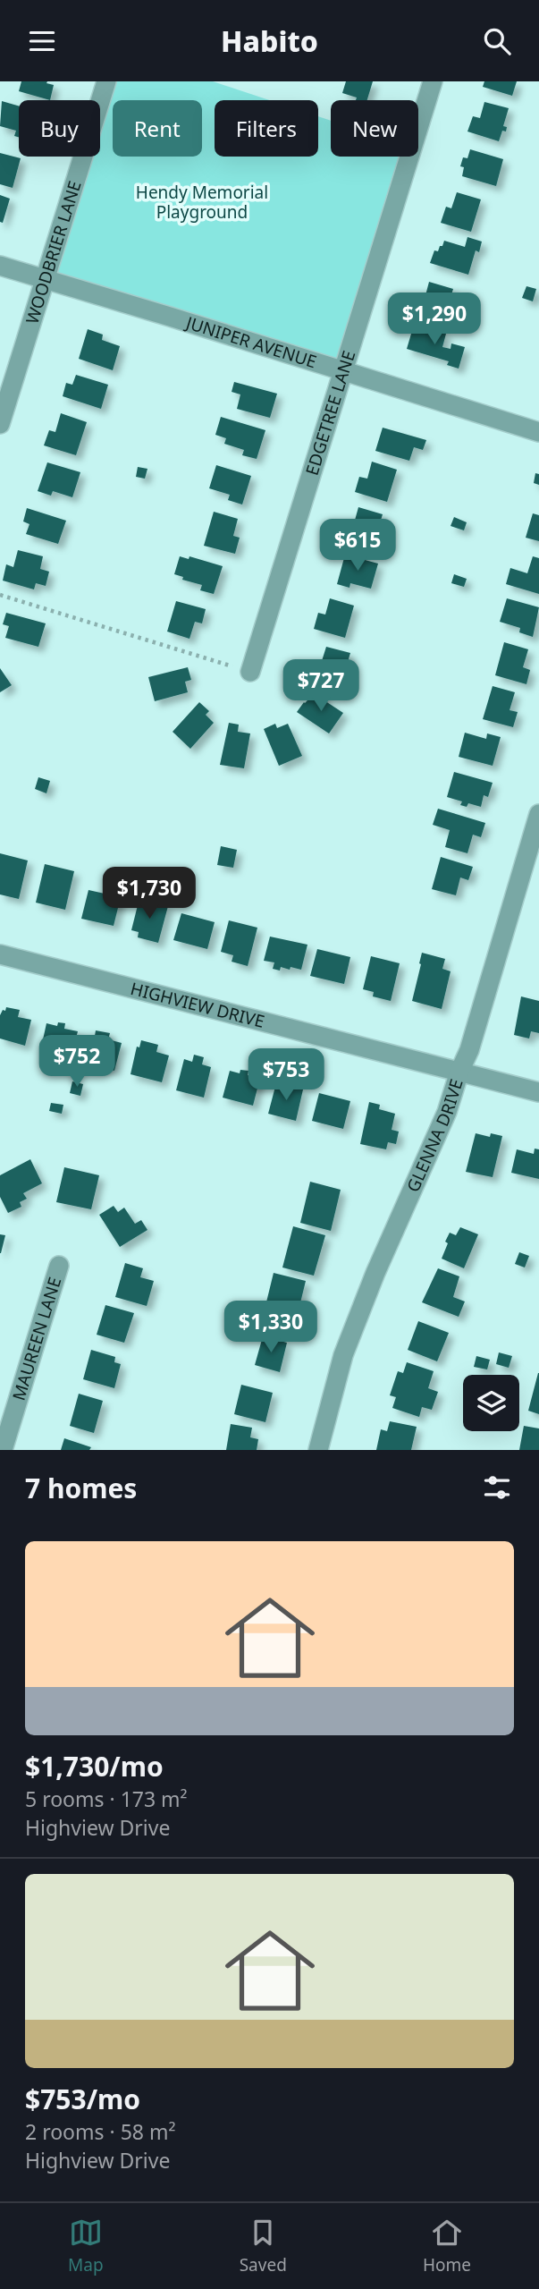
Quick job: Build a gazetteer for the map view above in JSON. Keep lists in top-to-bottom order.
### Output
{
  "streets": {
    "street": [
      "WOODBRIER LANE",
      "JUNIPER AVENUE",
      "EDGETREE LANE",
      "HIGHVIEW DRIVE",
      "GLENNA DRIVE",
      "MAUREEN LANE"
    ]
  },
  "crossings": [
    ["WOODBRIER LANE", "JUNIPER AVENUE"],
    ["JUNIPER AVENUE", "EDGETREE LANE"],
    ["HIGHVIEW DRIVE", "GLENNA DRIVE"]
  ],
  "parks": ["Hendy Memorial Playground"],
  "page": {
    "header": "Habito",
    "chip": [
      "Buy",
      "Rent",
      "Filters",
      "New"
    ],
    "price": [
      "$1,290",
      "$615",
      "$727",
      "$1,730",
      "$752",
      "$753",
      "$1,330"
    ],
    "heading": "7 homes",
    "list": [
      {
        "name": "$1,730/mo",
        "note": "5 rooms · 173 m² · Highview Drive"
      },
      {
        "name": "$753/mo",
        "note": "2 rooms · 58 m² · Highview Drive"
      }
    ],
    "tabs": ["Map", "Saved", "Home"]
  }
}
